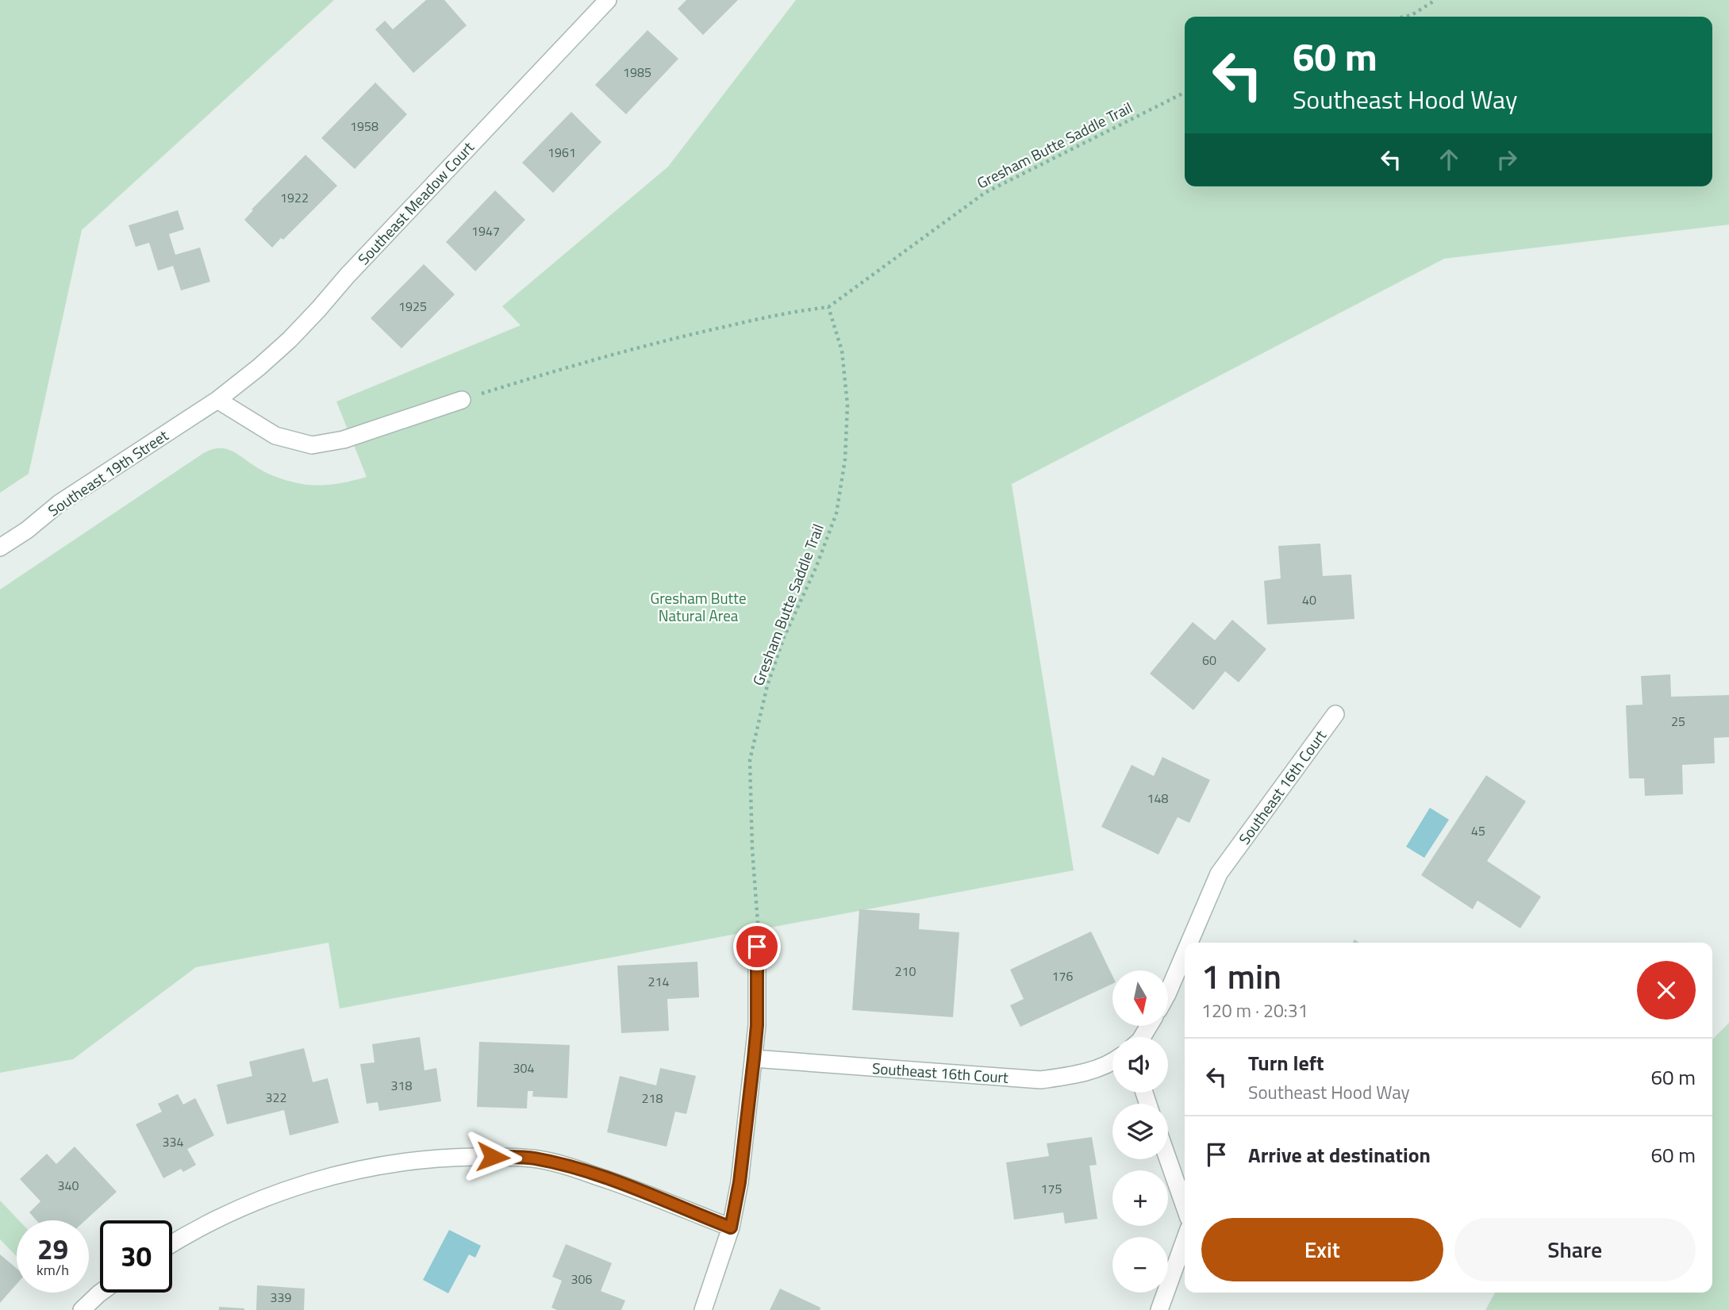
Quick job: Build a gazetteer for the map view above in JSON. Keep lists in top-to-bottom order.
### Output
{
  "streets": {
    "street": ["Southeast Meadow Court", "Southeast 19th Street", "Southeast 16th Court"],
    "path": ["Gresham Butte Saddle Trail"]
  },
  "crossings": [
    ["Southeast Meadow Court", "Southeast 19th Street"]
  ],
  "parks": ["Gresham Butte Natural Area"],
  "house_numbers": [
    "1985",
    "1958",
    "1961",
    "1922",
    "1947",
    "1925",
    "40",
    "60",
    "25",
    "148",
    "45",
    "210",
    "176",
    "214",
    "304",
    "318",
    "322",
    "218",
    "334",
    "340",
    "175",
    "306",
    "339"
  ],
  "north": "bottom",
  "page": {
    "turn": ["60 m", "Southeast Hood Way"],
    "heading": ["1 min", "120 m · 20:31"],
    "map_buttons": ["+", "−"],
    "list": [
      {
        "name": "Turn left",
        "note": "Southeast Hood Way",
        "value": "60 m"
      },
      {
        "name": "Arrive at destination",
        "value": "60 m"
      }
    ],
    "buttons": ["Exit", "Share"],
    "speed": "29 km/h",
    "limit": "30"
  }
}
